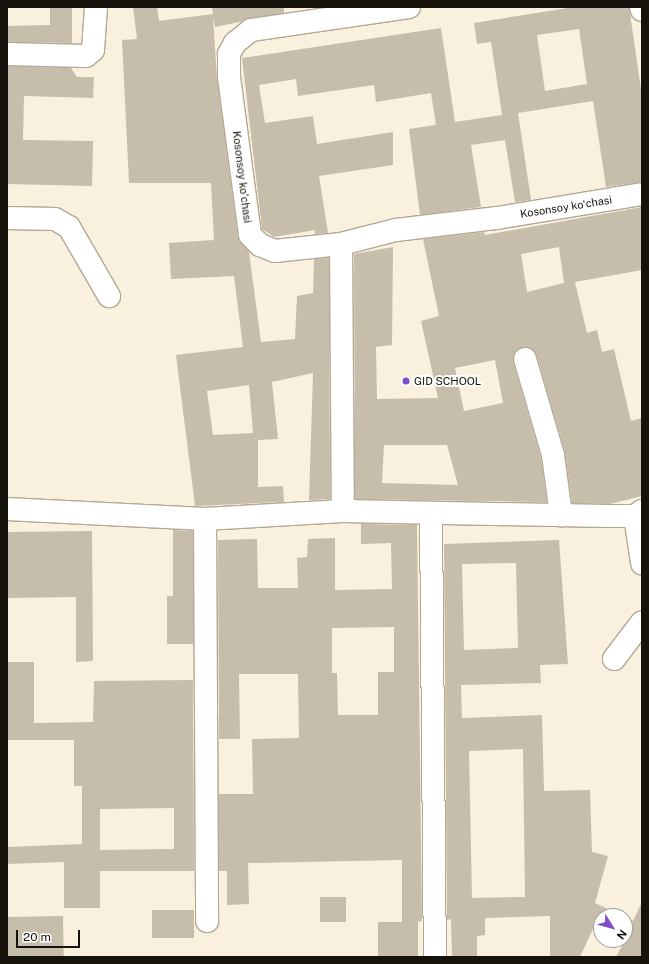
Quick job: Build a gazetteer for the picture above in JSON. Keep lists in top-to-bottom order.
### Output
{
  "streets": {
    "street": ["Kosonsoy koʻchasi"]
  },
  "places": ["GID SCHOOL"],
  "scale_bar": "20 m",
  "north": "bottom right"
}
